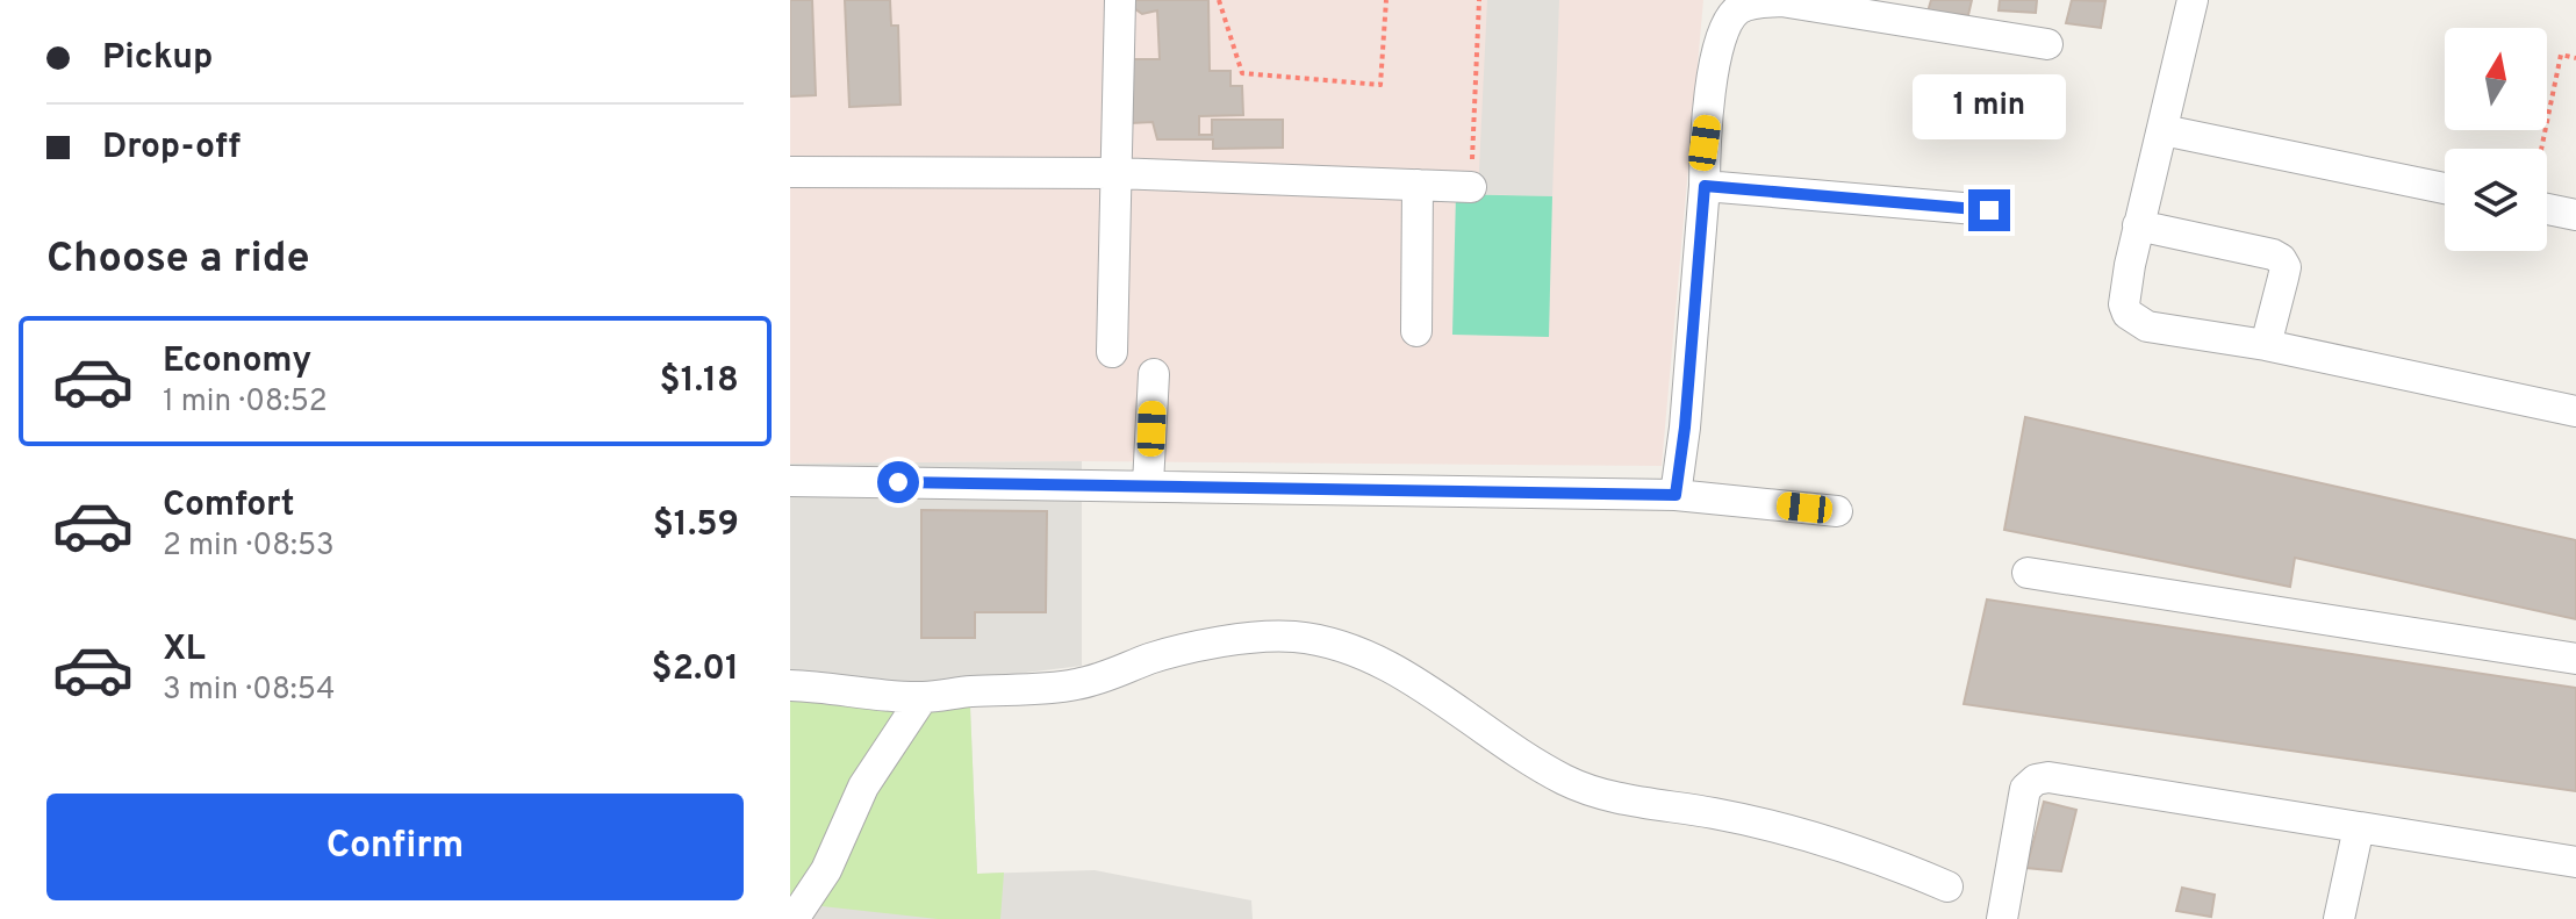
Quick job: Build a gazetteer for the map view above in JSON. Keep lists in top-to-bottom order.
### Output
{
  "north": "top",
  "page": {
    "banner": ["Pickup", "Drop-off"],
    "bubble": "1 min",
    "heading": "Choose a ride",
    "list": [
      {
        "name": "Economy",
        "note": "1 min · 08:52",
        "value": "$1.18"
      },
      {
        "name": "Comfort",
        "note": "2 min · 08:53",
        "value": "$1.59"
      },
      {
        "name": "XL",
        "note": "3 min · 08:54",
        "value": "$2.01"
      }
    ],
    "buttons": "Confirm"
  }
}
